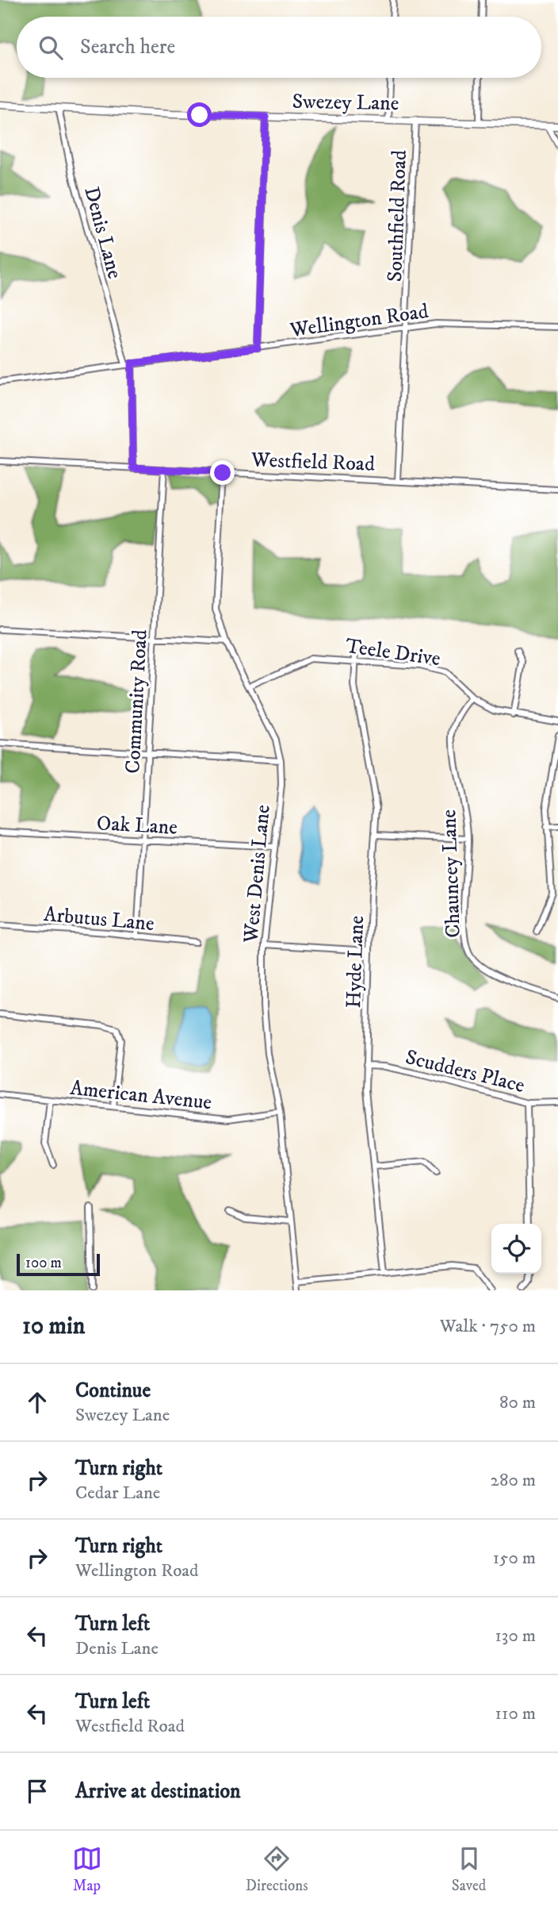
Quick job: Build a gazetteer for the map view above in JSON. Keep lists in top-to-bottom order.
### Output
{
  "streets": {
    "street": [
      "Swezey Lane",
      "Southfield Road",
      "Denis Lane",
      "Wellington Road",
      "Westfield Road",
      "Teele Drive",
      "Community Road",
      "Oak Lane",
      "West Denis Lane",
      "Chauncey Lane",
      "Arbutus Lane",
      "Hyde Lane",
      "Scudders Place",
      "American Avenue"
    ]
  },
  "crossings": [
    ["Swezey Lane", "Southfield Road"],
    ["Swezey Lane", "Denis Lane"],
    ["Southfield Road", "Wellington Road"],
    ["Southfield Road", "Westfield Road"],
    ["Denis Lane", "Wellington Road"],
    ["Westfield Road", "Community Road"],
    ["Westfield Road", "West Denis Lane"],
    ["Teele Drive", "West Denis Lane"],
    ["Teele Drive", "Chauncey Lane"],
    ["Teele Drive", "Hyde Lane"],
    ["Community Road", "Oak Lane"],
    ["Community Road", "Arbutus Lane"],
    ["Oak Lane", "West Denis Lane"],
    ["West Denis Lane", "American Avenue"],
    ["Hyde Lane", "Scudders Place"]
  ],
  "scale_bar": "100 m",
  "page": {
    "search": "Search here",
    "scale": "100 m",
    "heading": ["10 min", "Walk · 750 m"],
    "list": [
      ["Continue", "Swezey Lane", "80 m"],
      ["Turn right", "Cedar Lane", "280 m"],
      ["Turn right", "Wellington Road", "150 m"],
      ["Turn left", "Denis Lane", "130 m"],
      ["Turn left", "Westfield Road", "110 m"],
      "Arrive at destination"
    ],
    "nav": ["Map", "Directions", "Saved"]
  }
}
